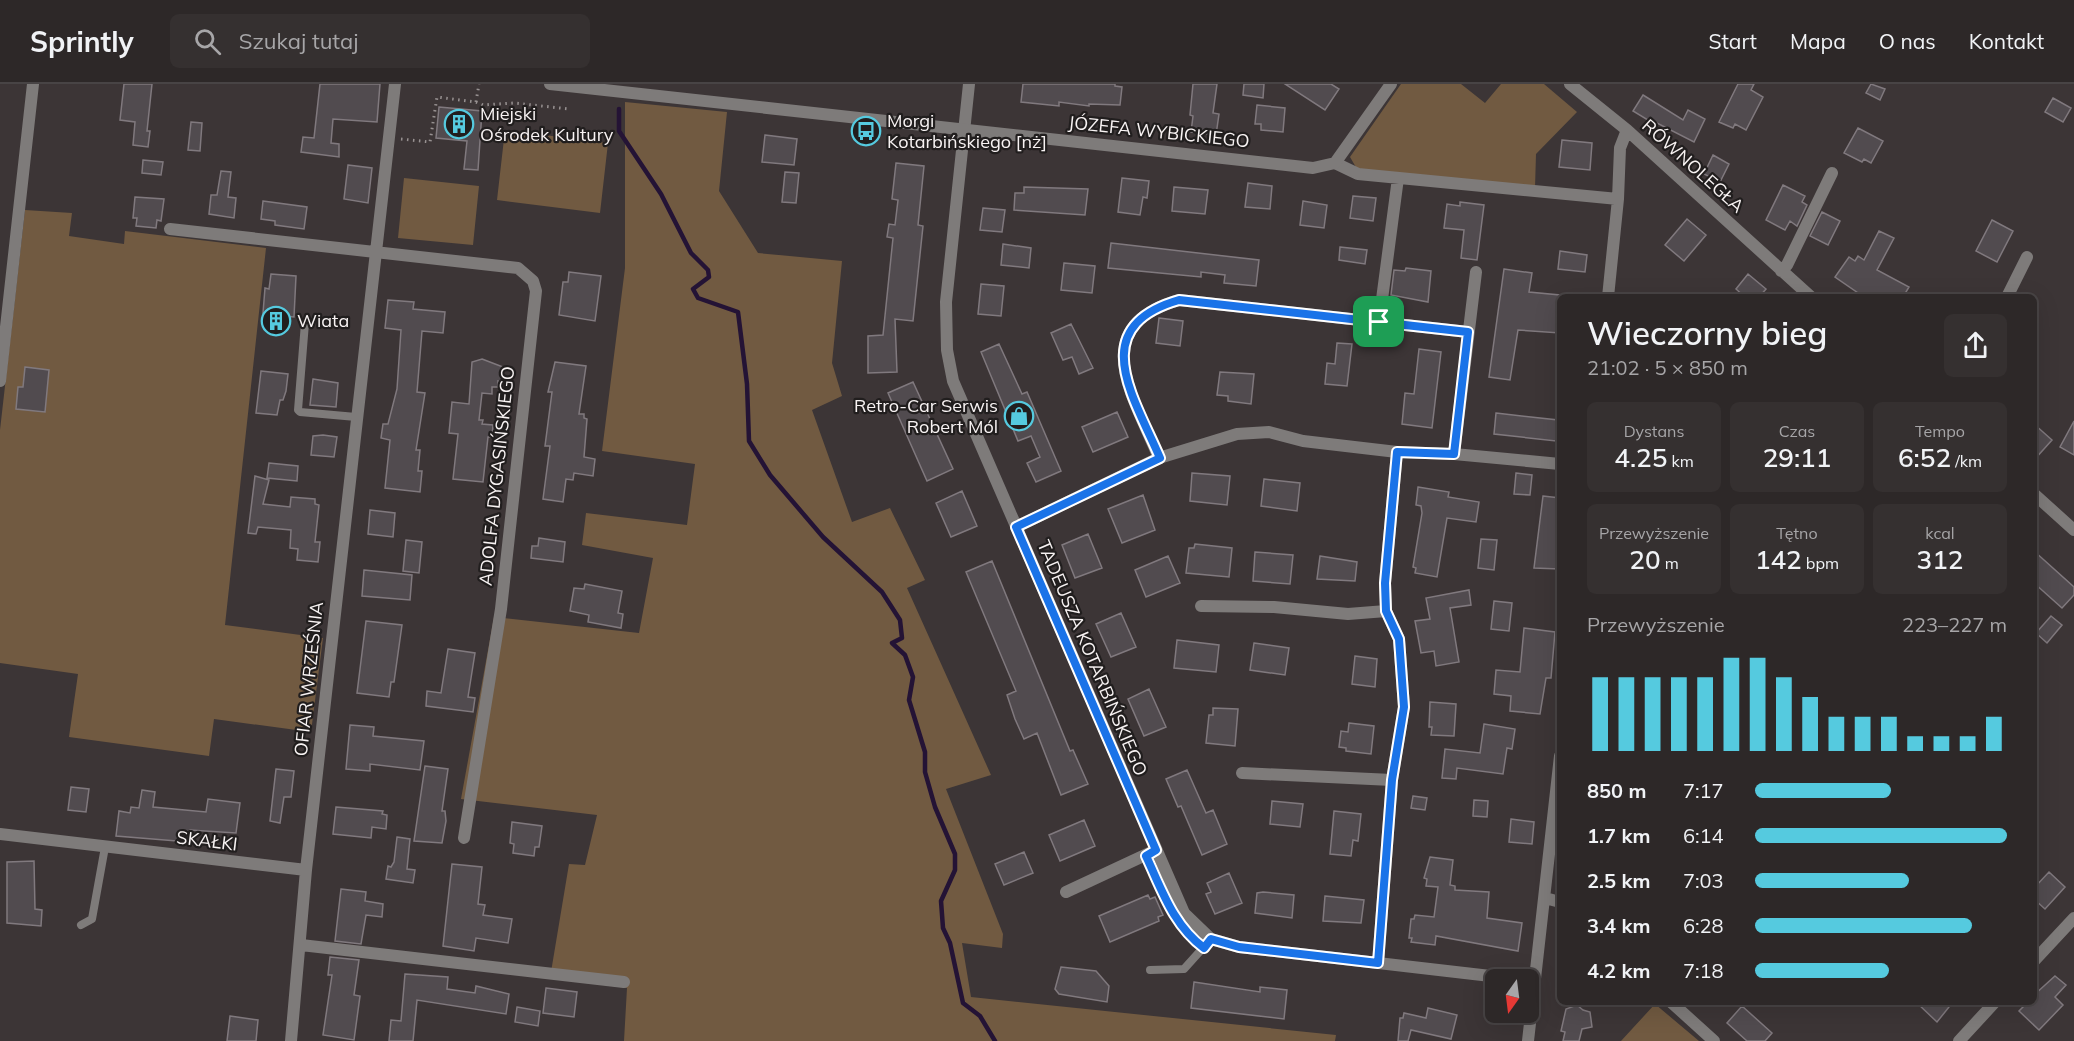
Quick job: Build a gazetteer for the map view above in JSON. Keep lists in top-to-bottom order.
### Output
{
  "streets": {
    "street": [
      "JÓZEFA WYBICKIEGO",
      "RÓWNOLEGŁA",
      "ADOLFA DYGASIŃSKIEGO",
      "TADEUSZA KOTARBIŃSKIEGO",
      "OFIAR WRZEŚNIA",
      "SKAŁKI"
    ]
  },
  "crossings": [
    ["JÓZEFA WYBICKIEGO", "TADEUSZA KOTARBIŃSKIEGO"],
    ["ADOLFA DYGASIŃSKIEGO", "OFIAR WRZEŚNIA"],
    ["OFIAR WRZEŚNIA", "SKAŁKI"]
  ],
  "places": {
    "building": ["Miejski Ośrodek Kultury", "Wiata"],
    "bus stop": ["Morgi Kotarbińskiego [nż]"],
    "shop": ["Retro-Car Serwis Robert Mól"]
  },
  "north": "bottom",
  "page": {
    "header": "Sprintly",
    "search": "Szukaj tutaj",
    "nav": [
      "Start",
      "Mapa",
      "O nas",
      "Kontakt"
    ],
    "heading": ["Wieczorny bieg", "21:02 · 5 × 850 m"],
    "stats": [
      ["Dystans", "4.25 km"],
      ["Czas", "29:11"],
      ["Tempo", "6:52 /km"],
      ["Przewyższenie", "20 m"],
      ["Tętno", "142 bpm"],
      ["kcal", "312"]
    ],
    "chart": ["Przewyższenie", "223–227 m"],
    "list": [
      {
        "name": "850 m",
        "note": "7:17"
      },
      {
        "name": "1.7 km",
        "note": "6:14"
      },
      {
        "name": "2.5 km",
        "note": "7:03"
      },
      {
        "name": "3.4 km",
        "note": "6:28"
      },
      {
        "name": "4.2 km",
        "note": "7:18"
      }
    ]
  }
}
